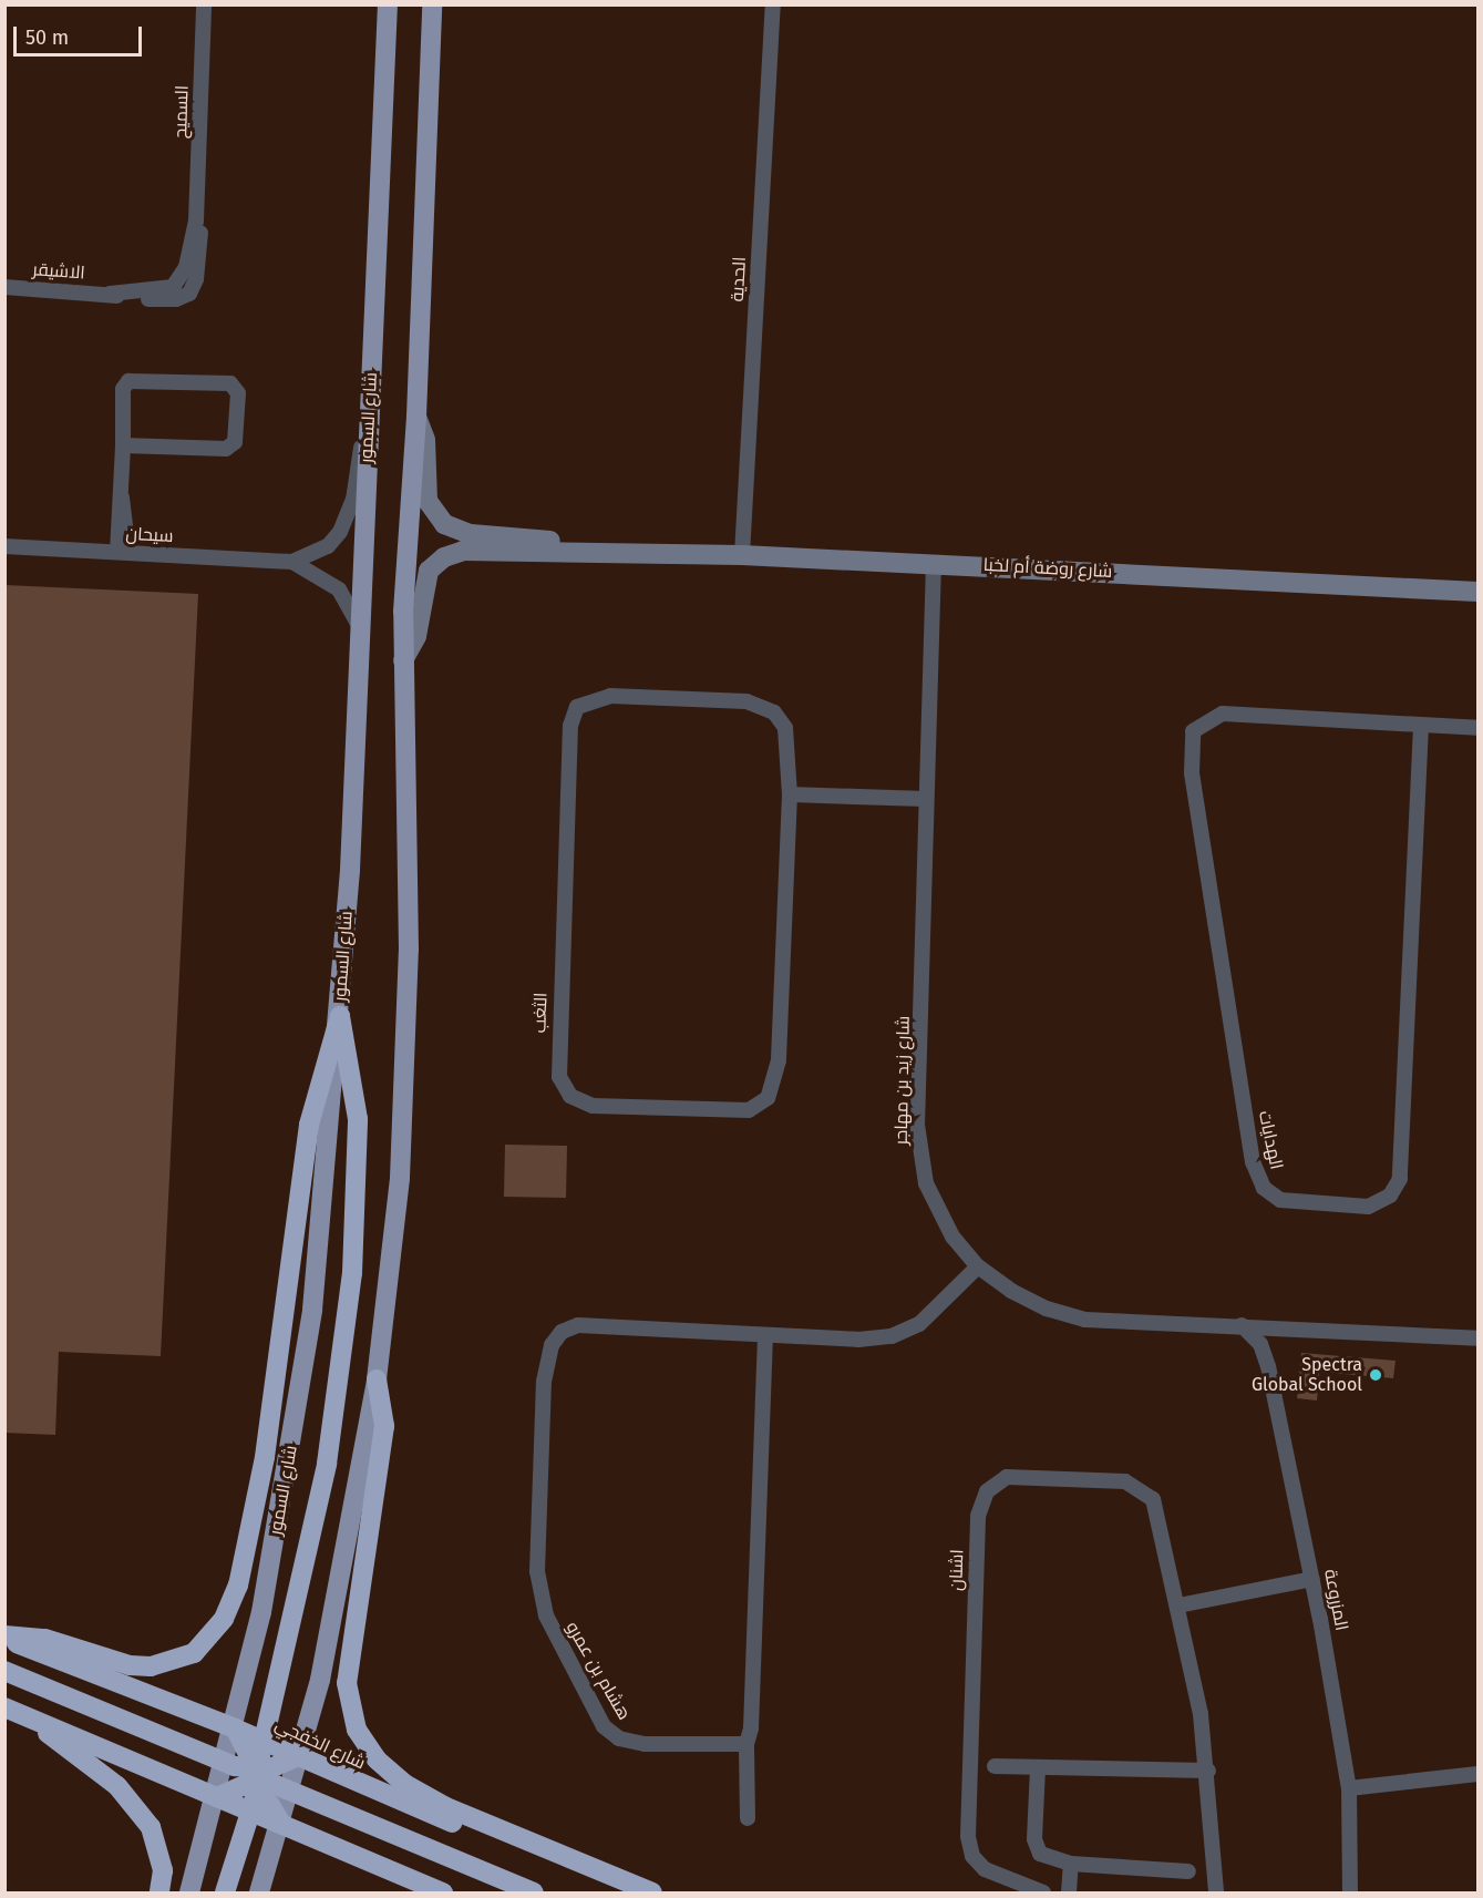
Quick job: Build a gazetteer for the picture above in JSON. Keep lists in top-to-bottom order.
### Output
{
  "streets": {
    "highway": ["شارع الخفجي"],
    "main road": ["شارع السمور"],
    "street": [
      "السميح",
      "الاشيقر",
      "الحدية",
      "سيحان",
      "شارع روضة أم لخبا",
      "الثغب",
      "شارع زيد بن مهاجر",
      "الهدايات",
      "اشنان",
      "المزروعة",
      "هشام بن عمرو"
    ]
  },
  "crossings": [
    ["السميح", "الاشيقر"],
    ["الحدية", "شارع روضة أم لخبا"],
    ["شارع السمور", "سيحان"],
    ["شارع السمور", "شارع الخفجي"],
    ["شارع روضة أم لخبا", "شارع زيد بن مهاجر"],
    ["شارع زيد بن مهاجر", "المزروعة"],
    ["شارع زيد بن مهاجر", "هشام بن عمرو"]
  ],
  "places": ["Spectra Global School"],
  "scale_bar": "50 m"
}
